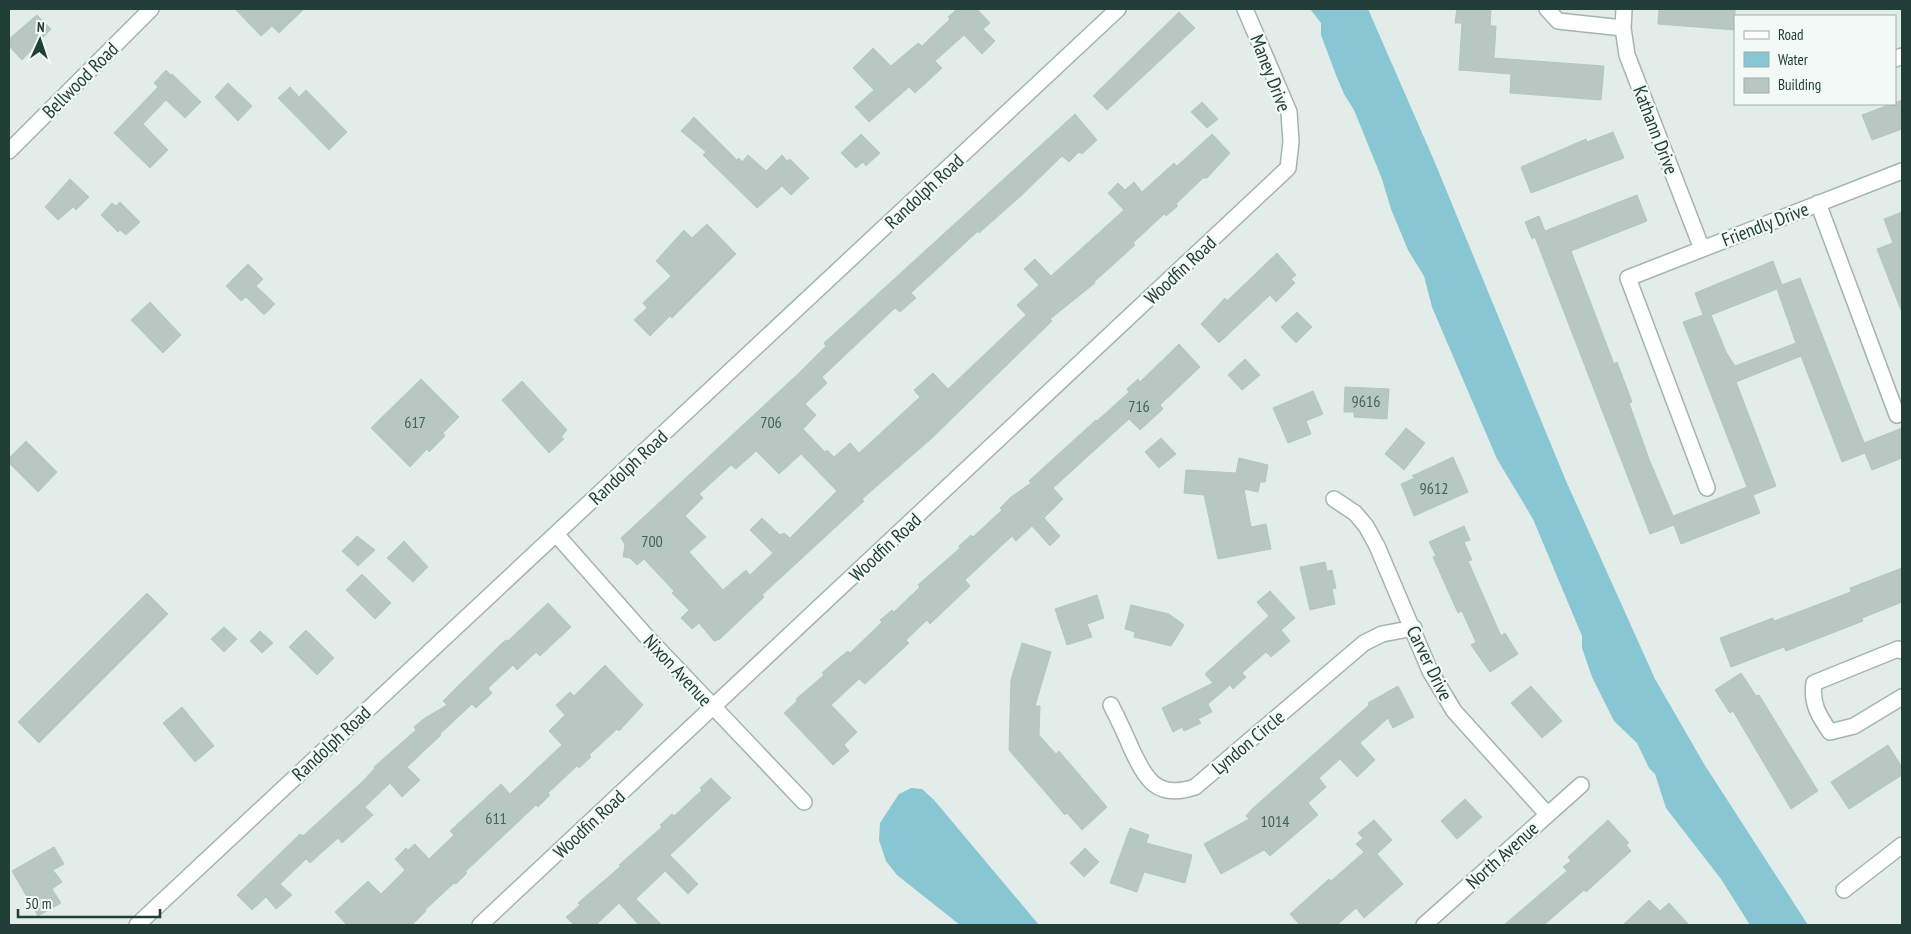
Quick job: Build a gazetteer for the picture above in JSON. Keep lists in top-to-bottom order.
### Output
{
  "streets": {
    "street": [
      "Maney Drive",
      "Bellwood Road",
      "Kathann Drive",
      "Randolph Road",
      "Friendly Drive",
      "Woodfin Road",
      "Carver Drive",
      "Nixon Avenue",
      "Lyndon Circle",
      "North Avenue"
    ]
  },
  "crossings": [
    ["Maney Drive", "Woodfin Road"],
    ["Kathann Drive", "Friendly Drive"],
    ["Randolph Road", "Nixon Avenue"],
    ["Woodfin Road", "Nixon Avenue"],
    ["Carver Drive", "Lyndon Circle"],
    ["Carver Drive", "North Avenue"]
  ],
  "house_numbers": [
    "9616",
    "716",
    "617",
    "706",
    "9612",
    "700",
    "611",
    "1014"
  ],
  "legend": ["Road", "Water", "Building"],
  "scale_bar": "50 m",
  "north": "top"
}
